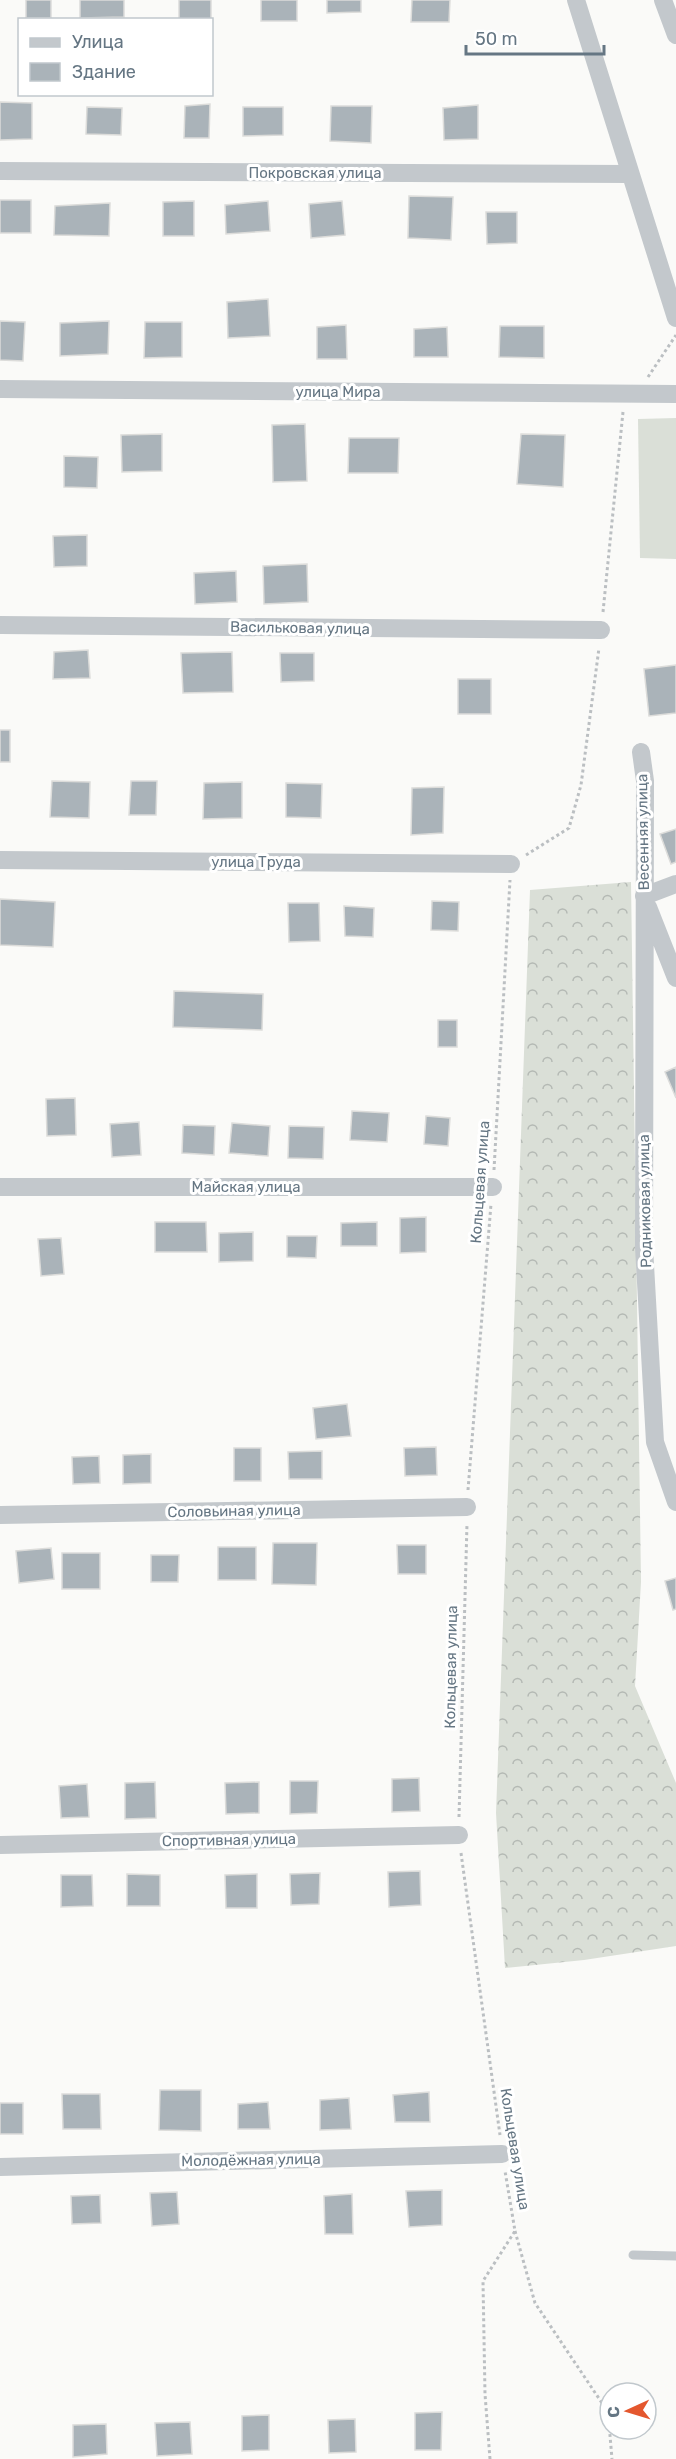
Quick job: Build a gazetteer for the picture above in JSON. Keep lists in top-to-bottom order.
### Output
{
  "streets": {
    "street": [
      "Покровская улица",
      "улица Мира",
      "Васильковая улица",
      "Весенняя улица",
      "улица Труда",
      "Майская улица",
      "Родниковая улица",
      "Соловьиная улица",
      "Спортивная улица",
      "Молодёжная улица"
    ],
    "path": ["Кольцевая улица"]
  },
  "crossings": [
    ["Весенняя улица", "Родниковая улица"],
    ["улица Труда", "Кольцевая улица"],
    ["Кольцевая улица", "Майская улица"],
    ["Кольцевая улица", "Соловьиная улица"],
    ["Кольцевая улица", "Спортивная улица"],
    ["Кольцевая улица", "Молодёжная улица"]
  ],
  "legend": ["Улица", "Здание"],
  "scale_bar": "50 m",
  "north": "left"
}
